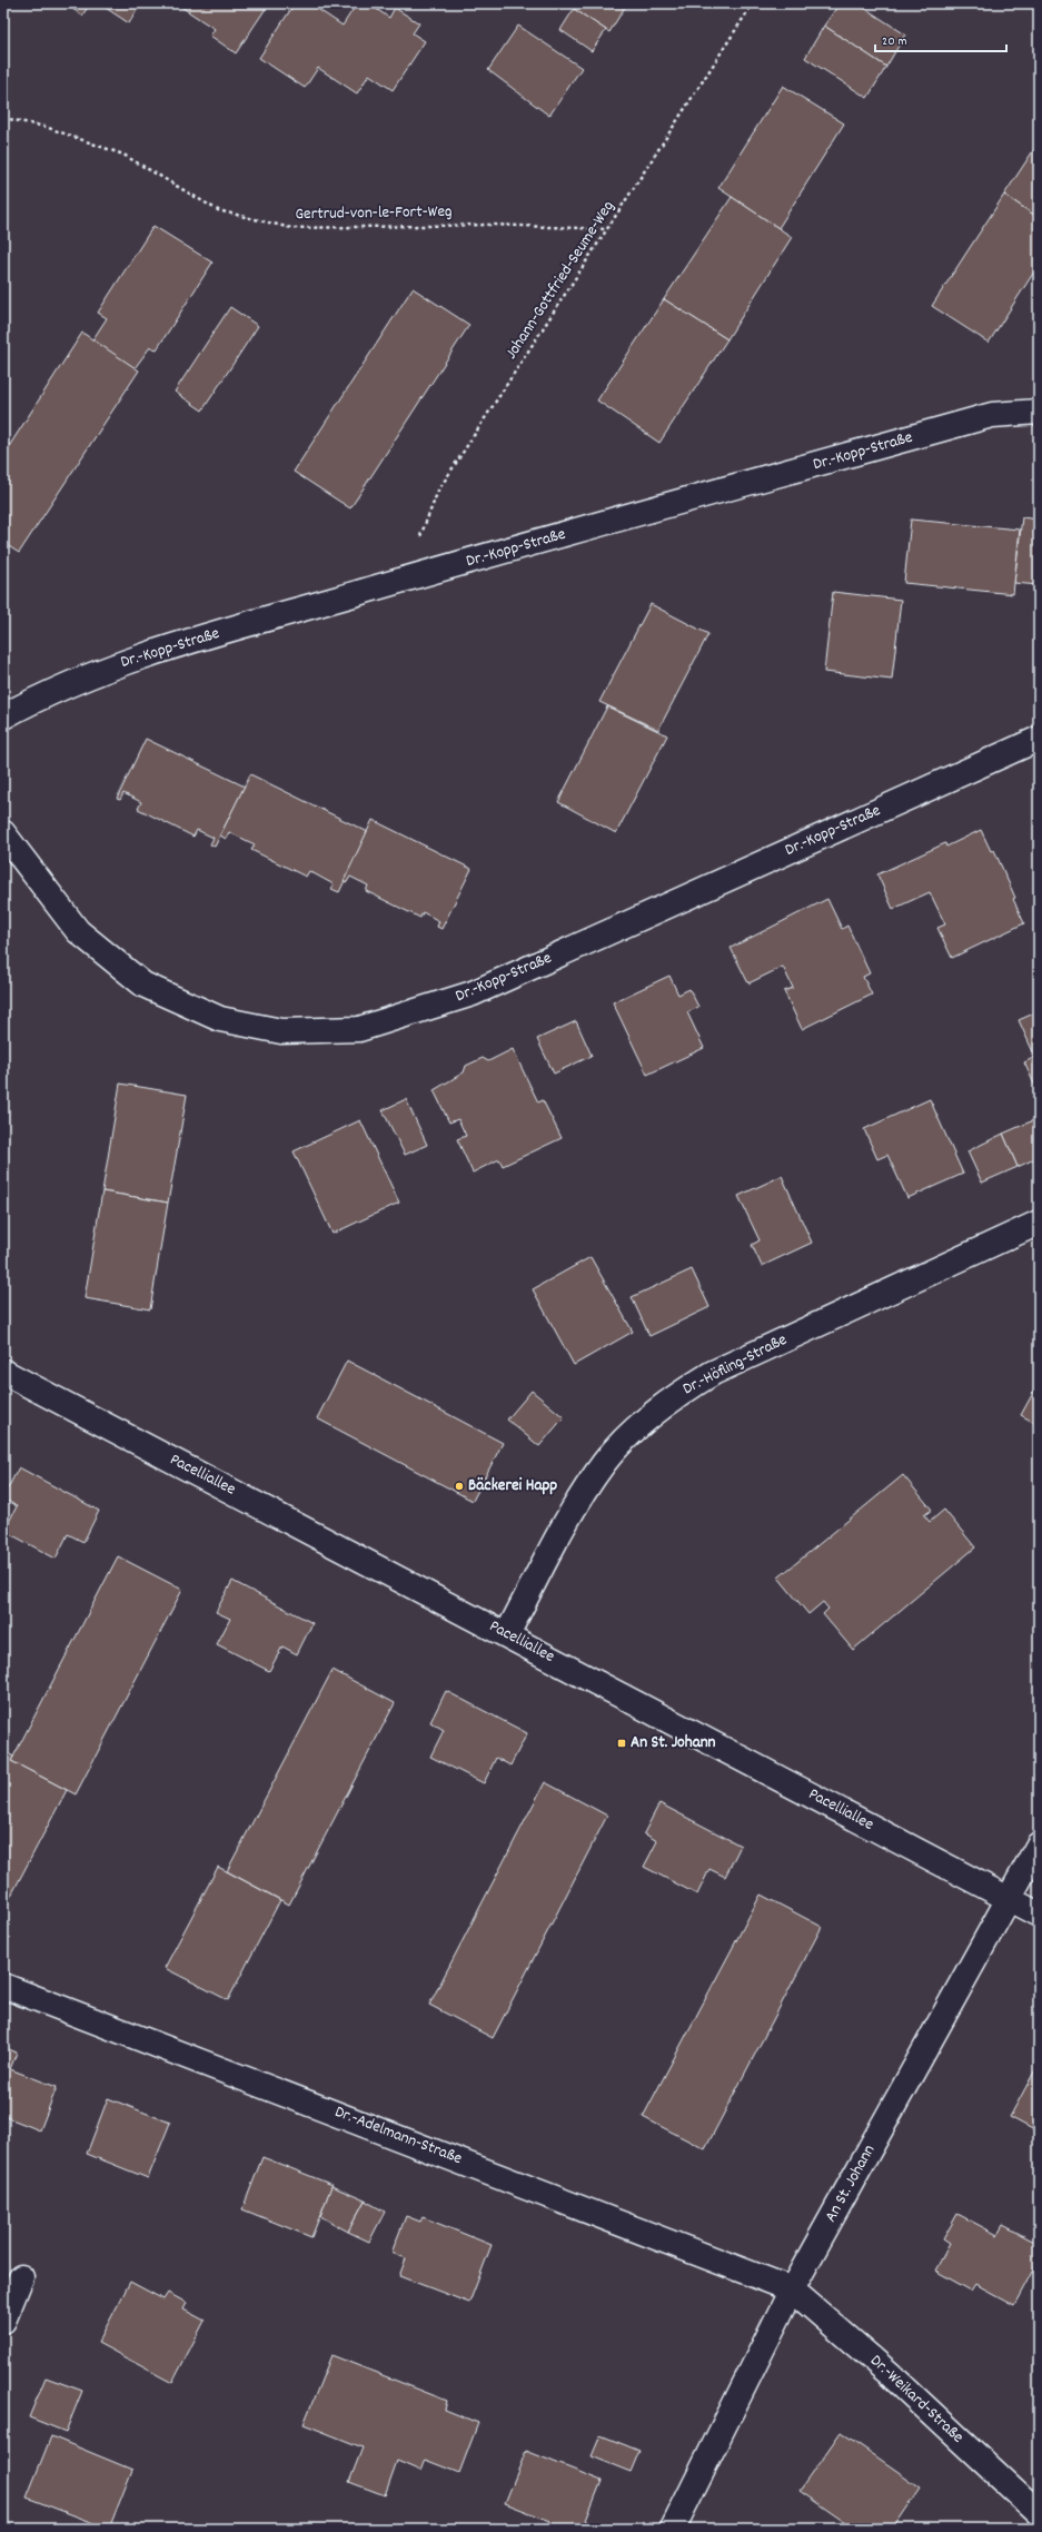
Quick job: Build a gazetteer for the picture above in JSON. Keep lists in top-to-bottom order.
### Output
{
  "streets": {
    "street": [
      "Dr.-Kopp-Straße",
      "Dr.-Höfling-Straße",
      "Pacelliallee",
      "Dr.-Adelmann-Straße",
      "An St. Johann",
      "Dr.-Weikard-Straße"
    ],
    "path": ["Gertrud-von-le-Fort-Weg", "Johann-Gottfried-Seume-Weg"]
  },
  "crossings": [
    ["Gertrud-von-le-Fort-Weg", "Johann-Gottfried-Seume-Weg"],
    ["Johann-Gottfried-Seume-Weg", "Dr.-Kopp-Straße"],
    ["Dr.-Höfling-Straße", "Pacelliallee"],
    ["Pacelliallee", "An St. Johann"],
    ["Dr.-Adelmann-Straße", "An St. Johann"],
    ["Dr.-Adelmann-Straße", "Dr.-Weikard-Straße"],
    ["An St. Johann", "Dr.-Weikard-Straße"]
  ],
  "places": {
    "other": ["Bäckerei Happ"],
    "transit": ["An St. Johann"]
  },
  "scale_bar": "20 m"
}
